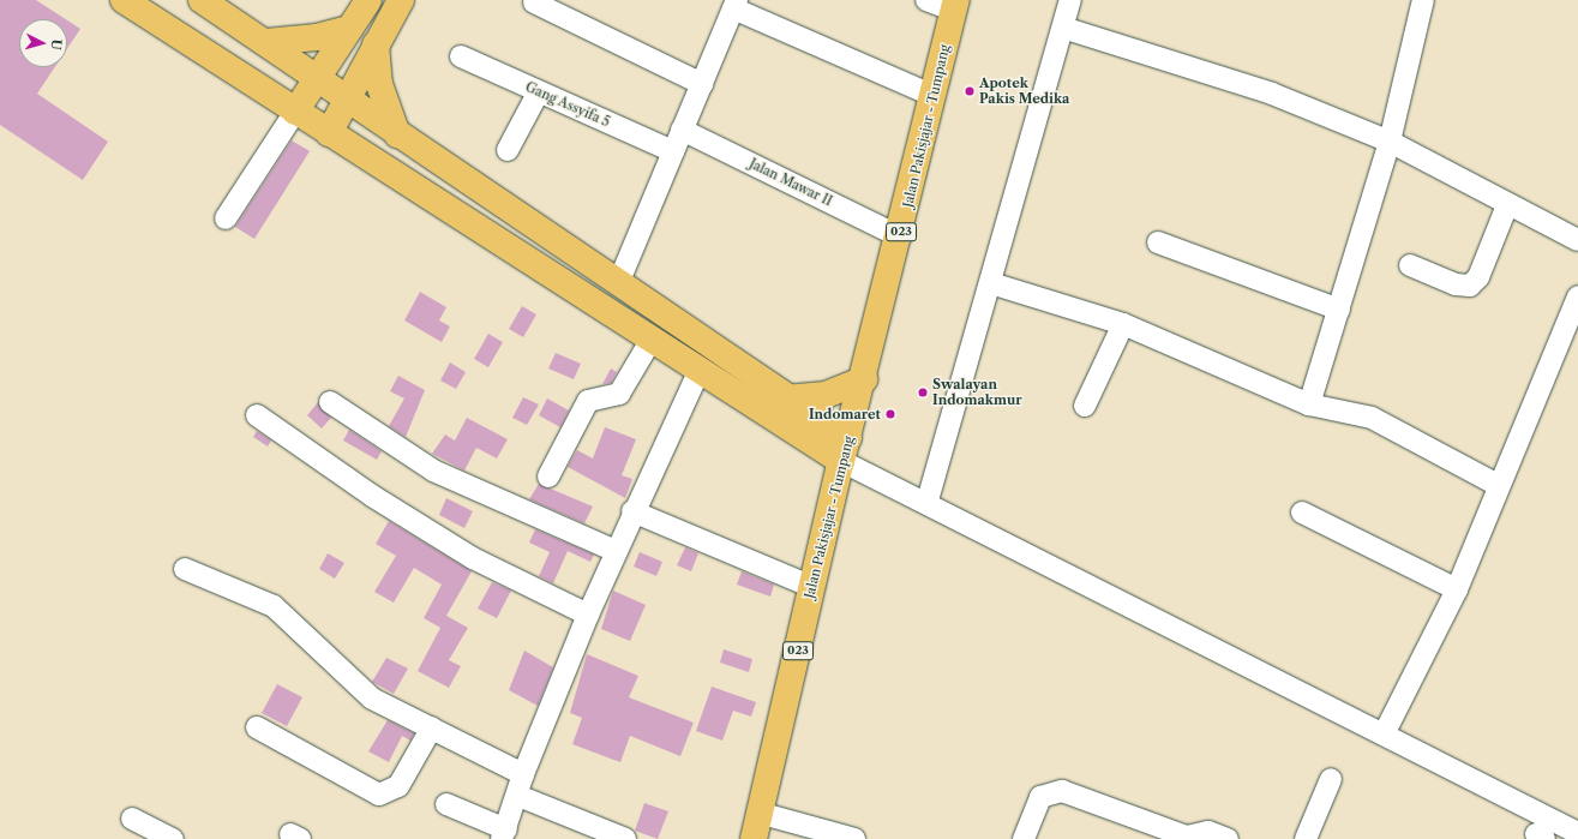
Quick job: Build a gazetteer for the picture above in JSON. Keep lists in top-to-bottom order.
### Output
{
  "streets": {
    "main road": ["Jalan Pakisjajar - Tumpang", "023"],
    "street": ["Gang Assyifa 5", "Jalan Mawar II"]
  },
  "crossings": [
    ["Jalan Pakisjajar - Tumpang", "Jalan Mawar II"]
  ],
  "places": ["Apotek Pakis Medika", "Swalayan Indomakmur", "Indomaret"],
  "north": "right"
}
